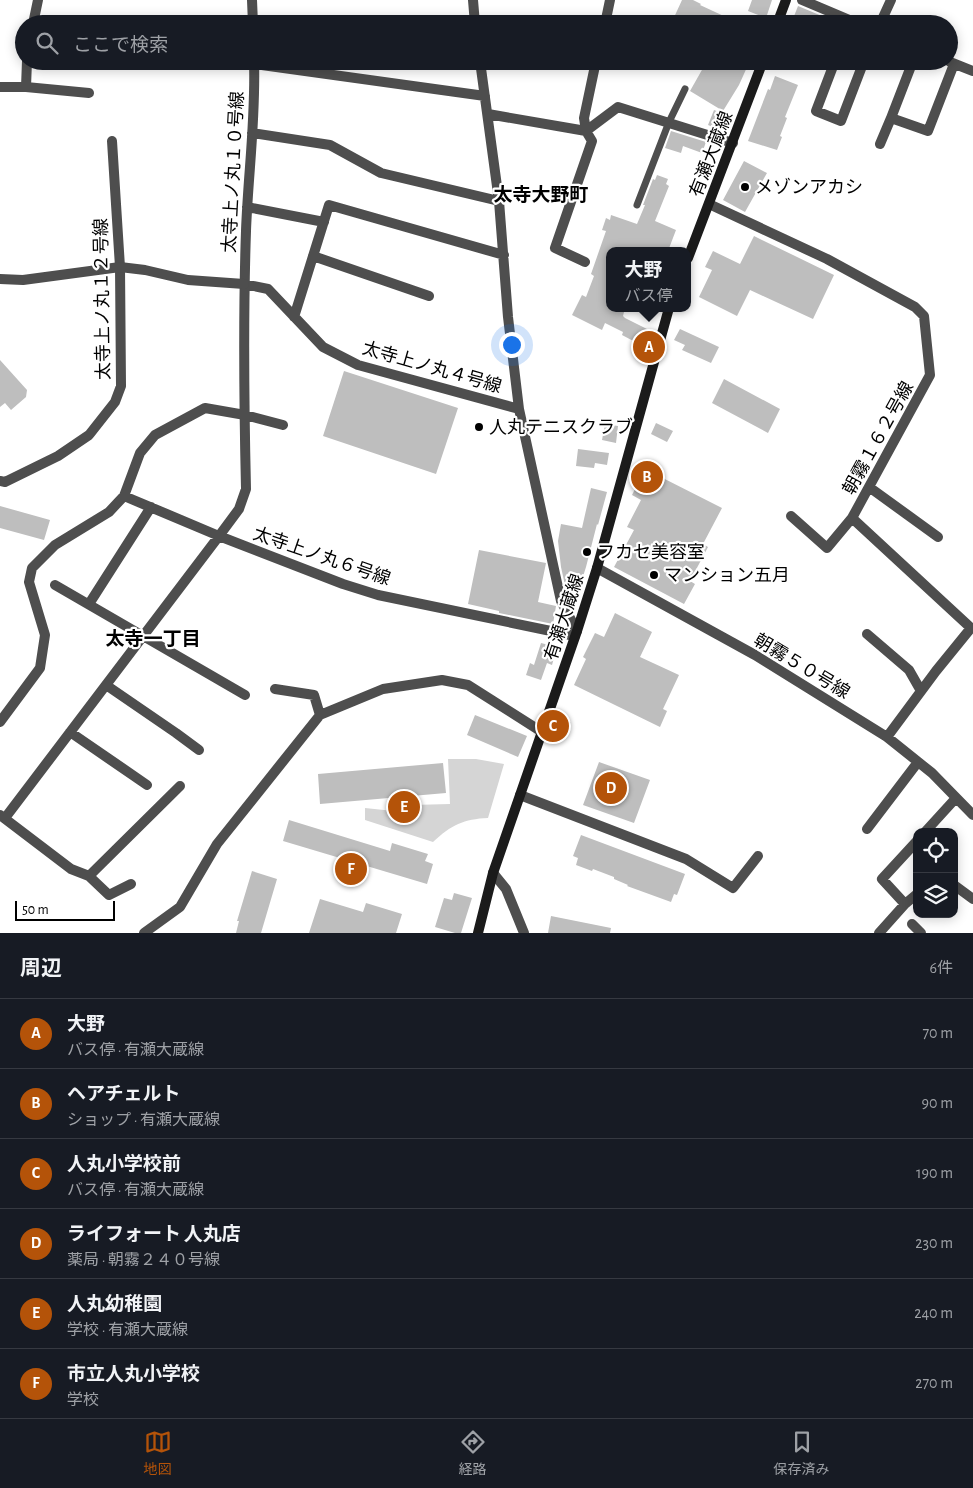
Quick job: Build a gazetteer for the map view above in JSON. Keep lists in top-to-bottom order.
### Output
{
  "streets": {
    "main road": ["有瀬大蔵線"],
    "street": [
      "太寺上ノ丸１０号線",
      "太寺上ノ丸１２号線",
      "太寺上ノ丸４号線",
      "朝霧１６２号線",
      "太寺上ノ丸６号線",
      "朝霧５０号線"
    ]
  },
  "crossings": [
    ["有瀬大蔵線", "朝霧１６２号線"],
    ["有瀬大蔵線", "太寺上ノ丸６号線"],
    ["有瀬大蔵線", "朝霧５０号線"],
    ["太寺上ノ丸１０号線", "太寺上ノ丸４号線"],
    ["太寺上ノ丸１０号線", "太寺上ノ丸６号線"],
    ["太寺上ノ丸１２号線", "太寺上ノ丸４号線"],
    ["朝霧１６２号線", "朝霧５０号線"]
  ],
  "districts": ["太寺大野町", "太寺一丁目"],
  "places": [
    "メゾンアカシ",
    "人丸テニスクラブ",
    "フカセ美容室",
    "マンション五月"
  ],
  "scale_bar": "50 m",
  "page": {
    "search": "ここで検索",
    "popup": ["大野", "バス停"],
    "pins": [
      "A",
      "B",
      "C",
      "D",
      "E",
      "F"
    ],
    "scale": "50 m",
    "heading": ["周辺", "6件"],
    "list": [
      {
        "mark": "A",
        "name": "大野",
        "note": "バス停 · 有瀬大蔵線",
        "value": "70 m"
      },
      {
        "mark": "B",
        "name": "ヘアチェルト",
        "note": "ショップ · 有瀬大蔵線",
        "value": "90 m"
      },
      {
        "mark": "C",
        "name": "人丸小学校前",
        "note": "バス停 · 有瀬大蔵線",
        "value": "190 m"
      },
      {
        "mark": "D",
        "name": "ライフォート 人丸店",
        "note": "薬局 · 朝霧２４０号線",
        "value": "230 m"
      },
      {
        "mark": "E",
        "name": "人丸幼稚園",
        "note": "学校 · 有瀬大蔵線",
        "value": "240 m"
      },
      {
        "mark": "F",
        "name": "市立人丸小学校",
        "note": "学校",
        "value": "270 m"
      }
    ],
    "nav": ["地図", "経路", "保存済み"]
  }
}
